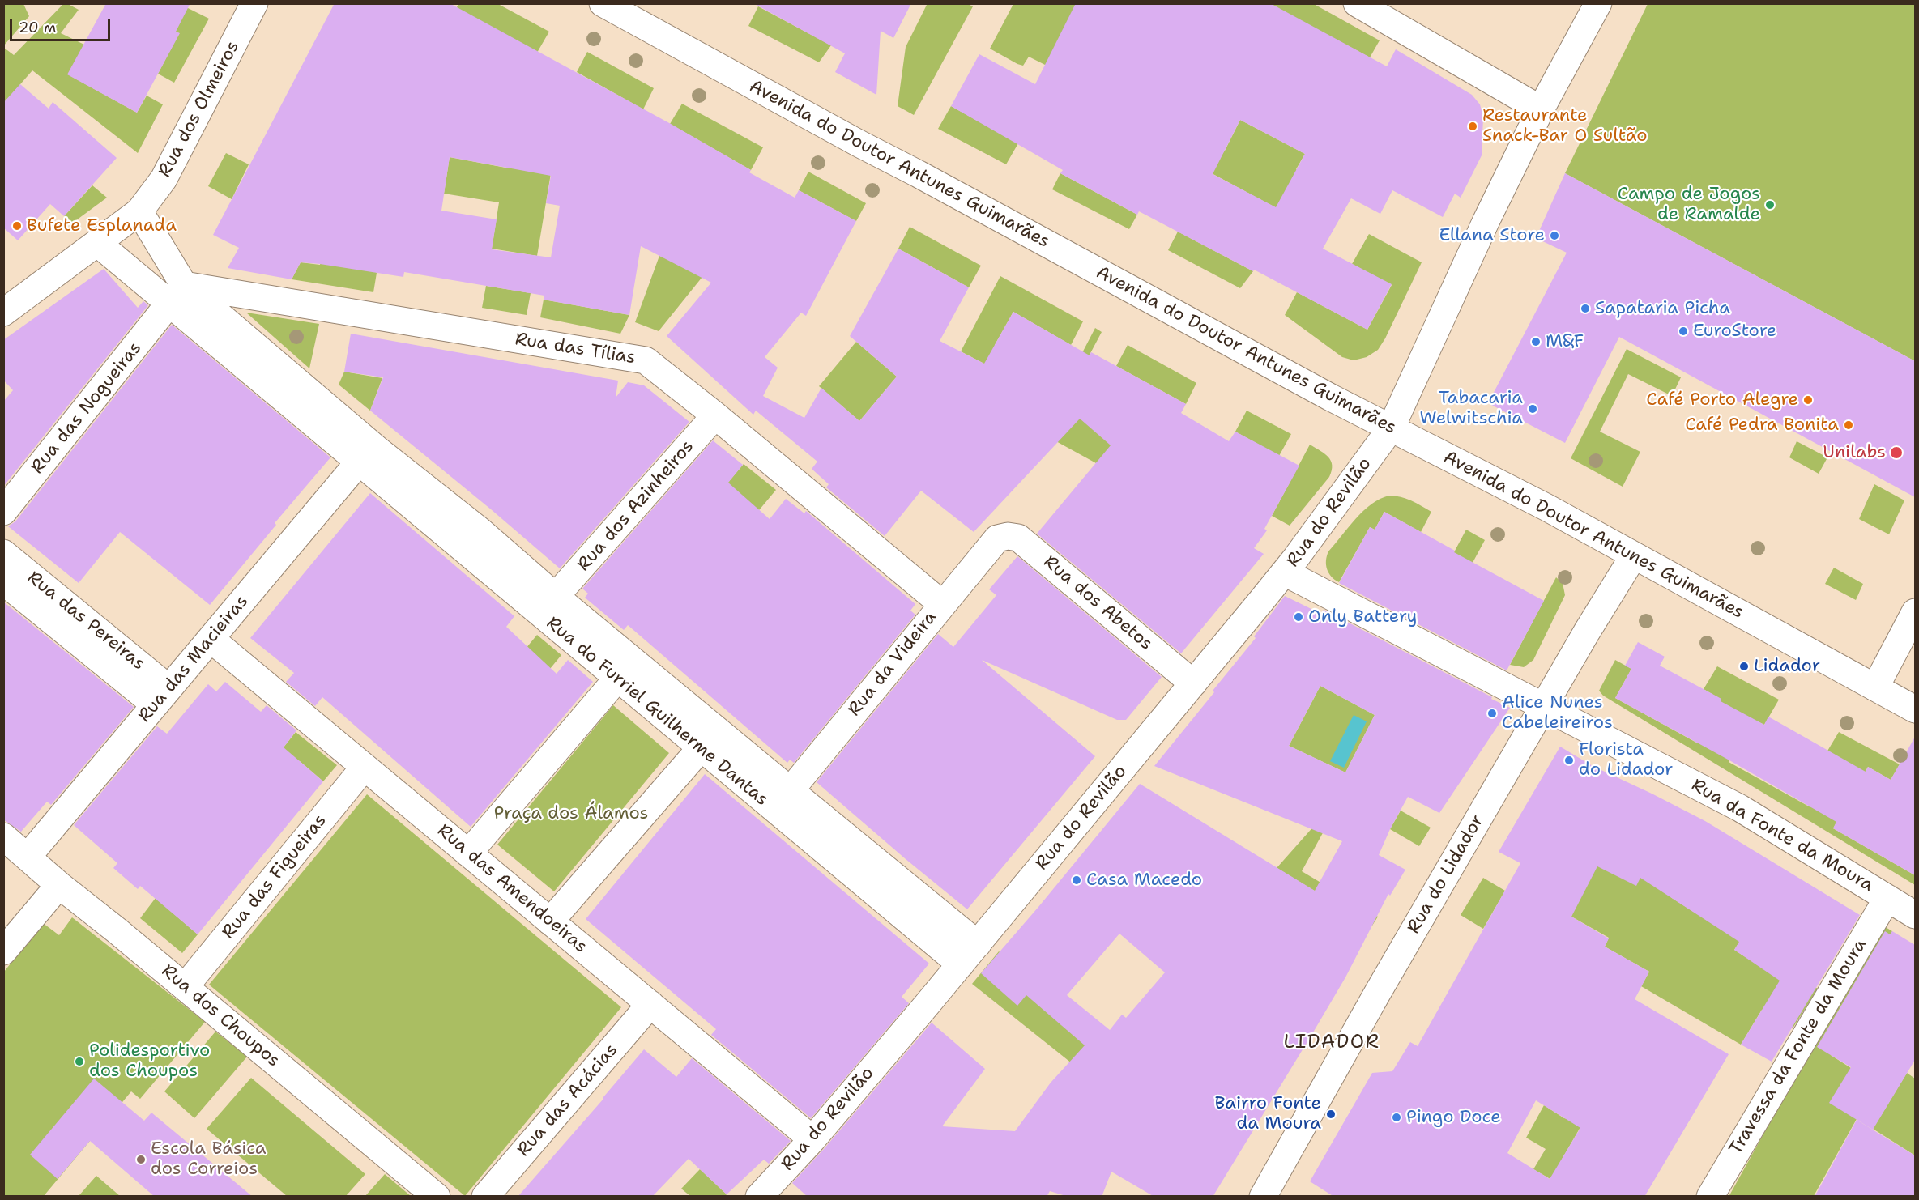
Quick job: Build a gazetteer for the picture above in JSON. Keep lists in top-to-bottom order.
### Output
{
  "streets": {
    "street": [
      "Rua dos Olmeiros",
      "Avenida do Doutor Antunes Guimarães",
      "Rua das Tílias",
      "Rua das Nogueiras",
      "Rua dos Azinheiros",
      "Rua do Revilão",
      "Rua dos Abetos",
      "Rua das Pereiras",
      "Rua das Macieiras",
      "Rua da Videira",
      "Rua do Furriel Guilherme Dantas",
      "Rua da Fonte da Moura",
      "Rua do Lidador",
      "Rua das Figueiras",
      "Rua das Amendoeiras",
      "Rua dos Choupos",
      "Travessa da Fonte da Moura",
      "Rua das Acácias"
    ]
  },
  "crossings": [
    ["Rua dos Olmeiros", "Rua do Furriel Guilherme Dantas"],
    ["Avenida do Doutor Antunes Guimarães", "Rua do Revilão"],
    ["Avenida do Doutor Antunes Guimarães", "Rua do Lidador"],
    ["Rua das Tílias", "Rua das Nogueiras"],
    ["Rua das Tílias", "Rua dos Azinheiros"],
    ["Rua das Tílias", "Rua da Videira"],
    ["Rua das Tílias", "Rua do Furriel Guilherme Dantas"],
    ["Rua das Nogueiras", "Rua do Furriel Guilherme Dantas"],
    ["Rua dos Azinheiros", "Rua do Furriel Guilherme Dantas"],
    ["Rua do Revilão", "Rua dos Abetos"],
    ["Rua do Revilão", "Rua do Furriel Guilherme Dantas"],
    ["Rua do Revilão", "Rua da Fonte da Moura"],
    ["Rua do Revilão", "Rua das Amendoeiras"],
    ["Rua dos Abetos", "Rua da Videira"],
    ["Rua das Pereiras", "Rua das Macieiras"],
    ["Rua das Macieiras", "Rua do Furriel Guilherme Dantas"],
    ["Rua das Macieiras", "Rua das Amendoeiras"],
    ["Rua das Macieiras", "Rua dos Choupos"],
    ["Rua da Videira", "Rua do Furriel Guilherme Dantas"],
    ["Rua da Fonte da Moura", "Rua do Lidador"],
    ["Rua da Fonte da Moura", "Travessa da Fonte da Moura"],
    ["Rua das Figueiras", "Rua das Amendoeiras"],
    ["Rua das Figueiras", "Rua dos Choupos"],
    ["Rua das Amendoeiras", "Rua das Acácias"]
  ],
  "districts": ["LIDADOR"],
  "parks": ["Praça dos Álamos"],
  "places": [
    "Restaurante Snack-Bar O Sultão",
    "Campo de Jogos de Ramalde",
    "Bufete Esplanada",
    "Ellana Store",
    "Sapataria Picha",
    "EuroStore",
    "M&F",
    "Café Porto Alegre",
    "Tabacaria Welwitschia",
    "Café Pedra Bonita",
    "Unilabs",
    "Only Battery",
    "Lidador",
    "Alice Nunes Cabeleireiros",
    "Florista do Lidador",
    "Casa Macedo",
    "Polidesportivo dos Choupos",
    "Bairro Fonte da Moura",
    "Pingo Doce",
    "Escola Básica dos Correios"
  ],
  "scale_bar": "20 m"
}
